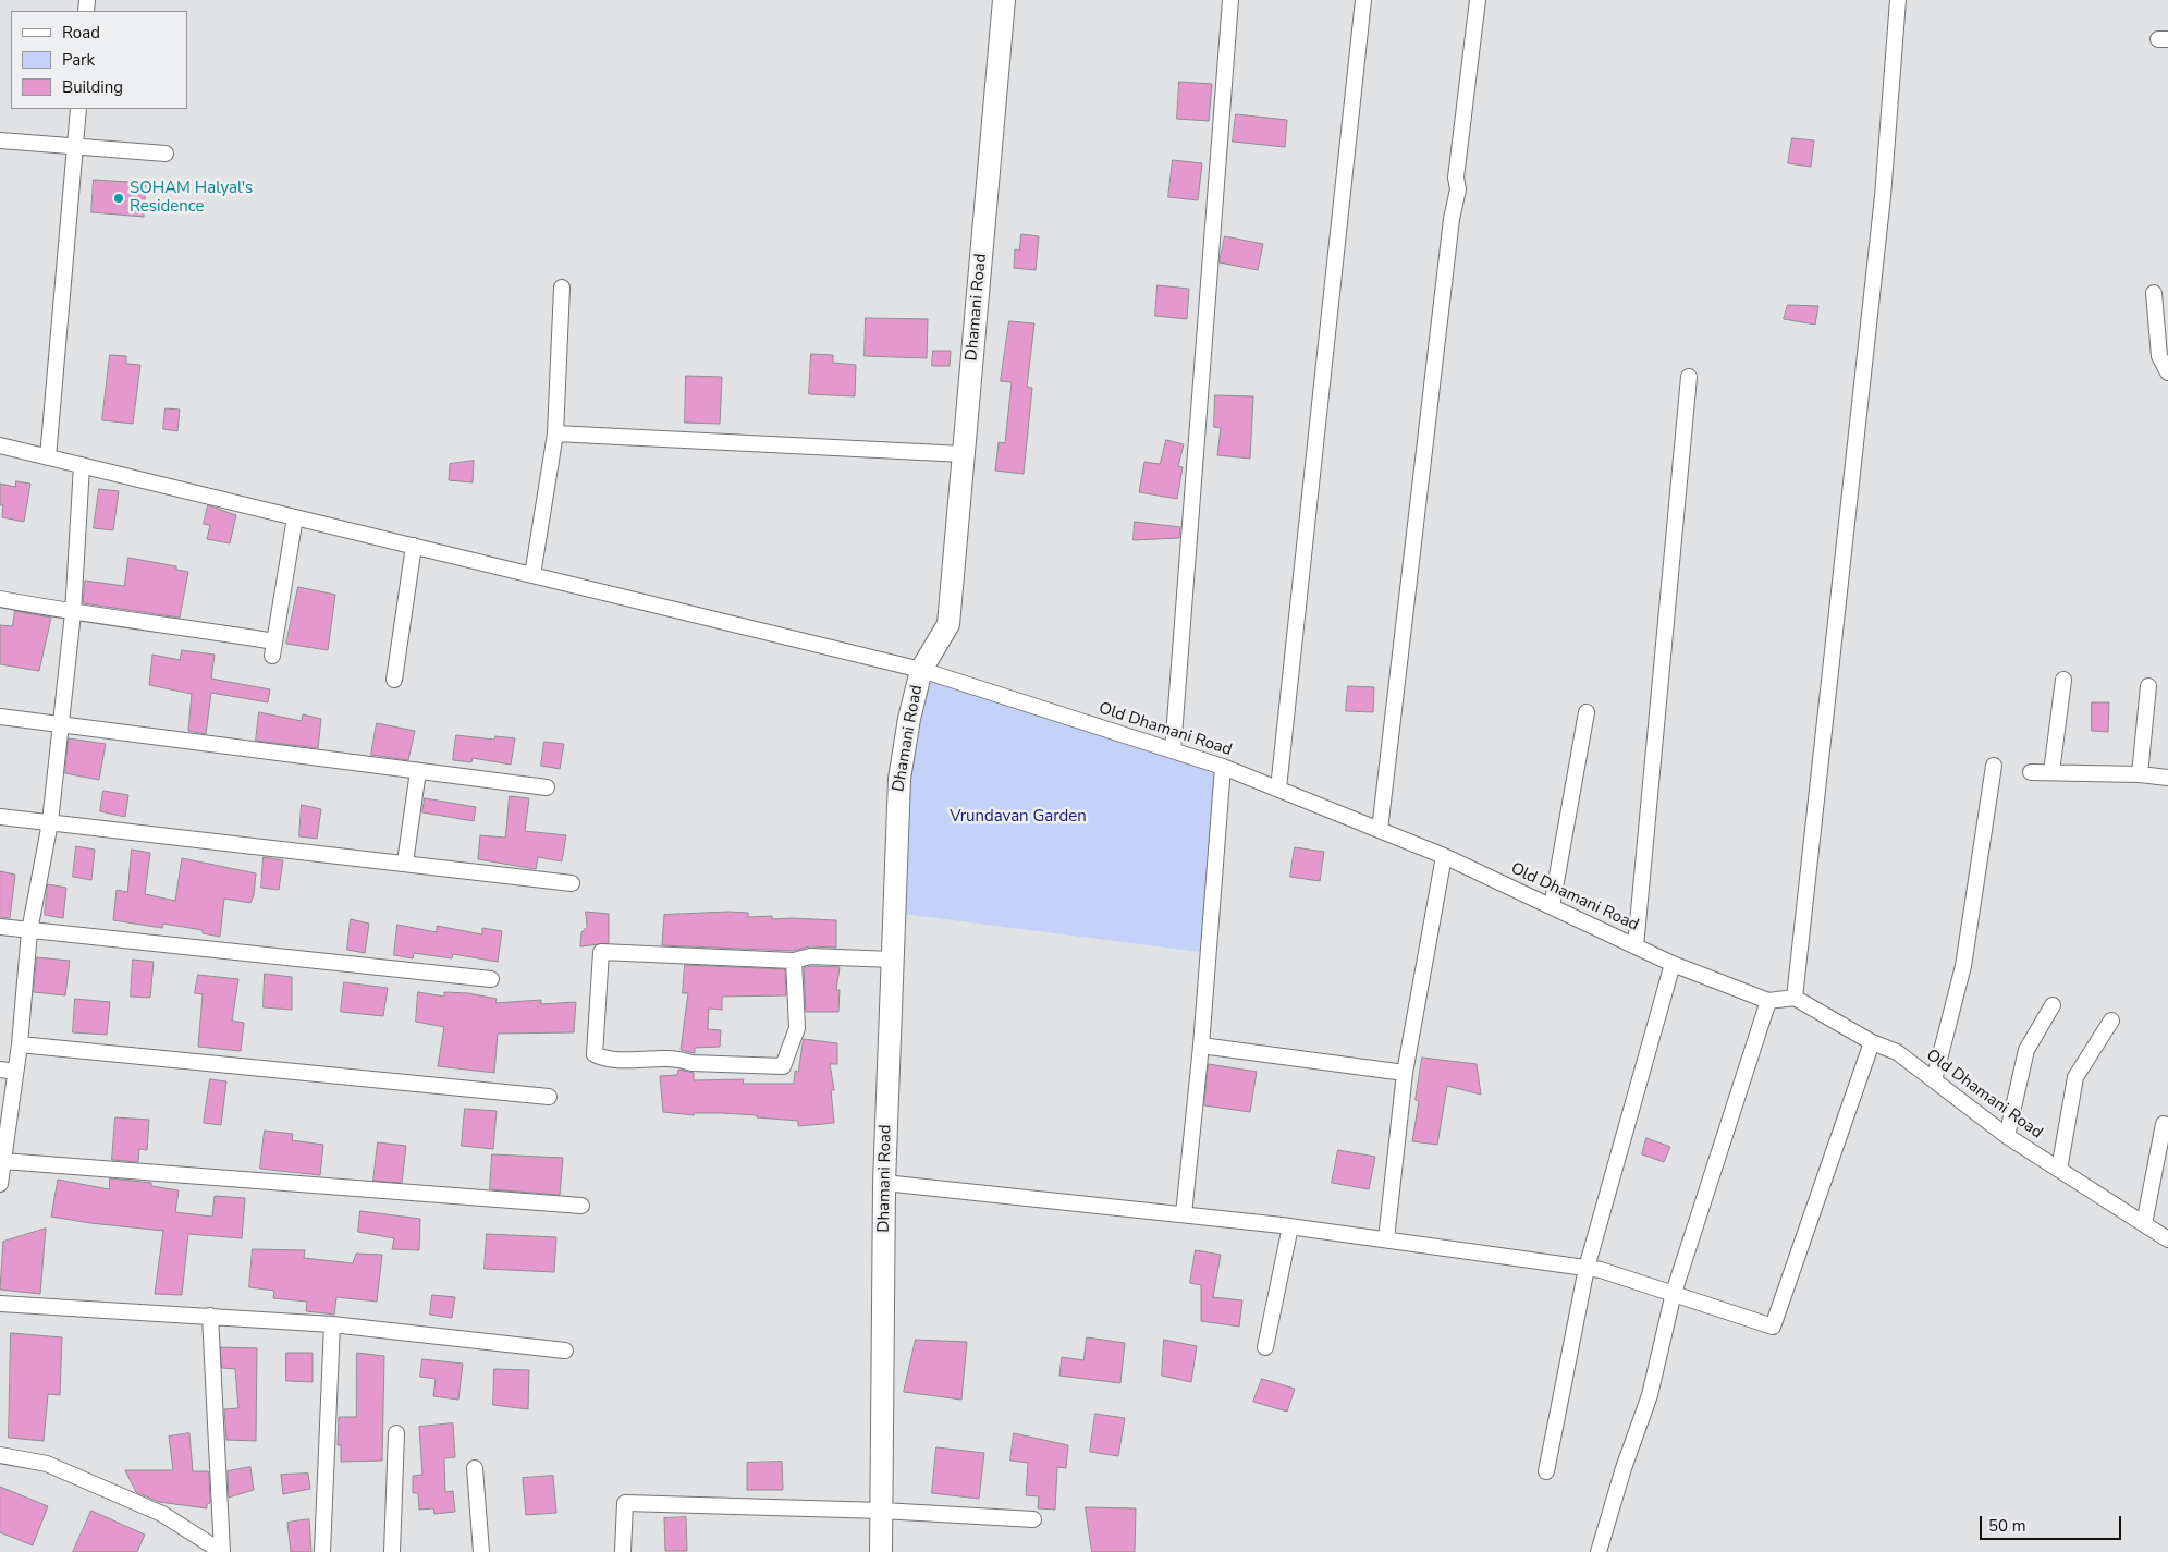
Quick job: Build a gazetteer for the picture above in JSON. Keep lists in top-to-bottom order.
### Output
{
  "streets": {
    "main road": ["Dhamani Road"],
    "street": ["Old Dhamani Road"]
  },
  "crossings": [
    ["Dhamani Road", "Old Dhamani Road"]
  ],
  "parks": ["Vrundavan Garden"],
  "places": ["SOHAM Halyal's Residence"],
  "legend": ["Road", "Park", "Building"],
  "scale_bar": "50 m"
}
